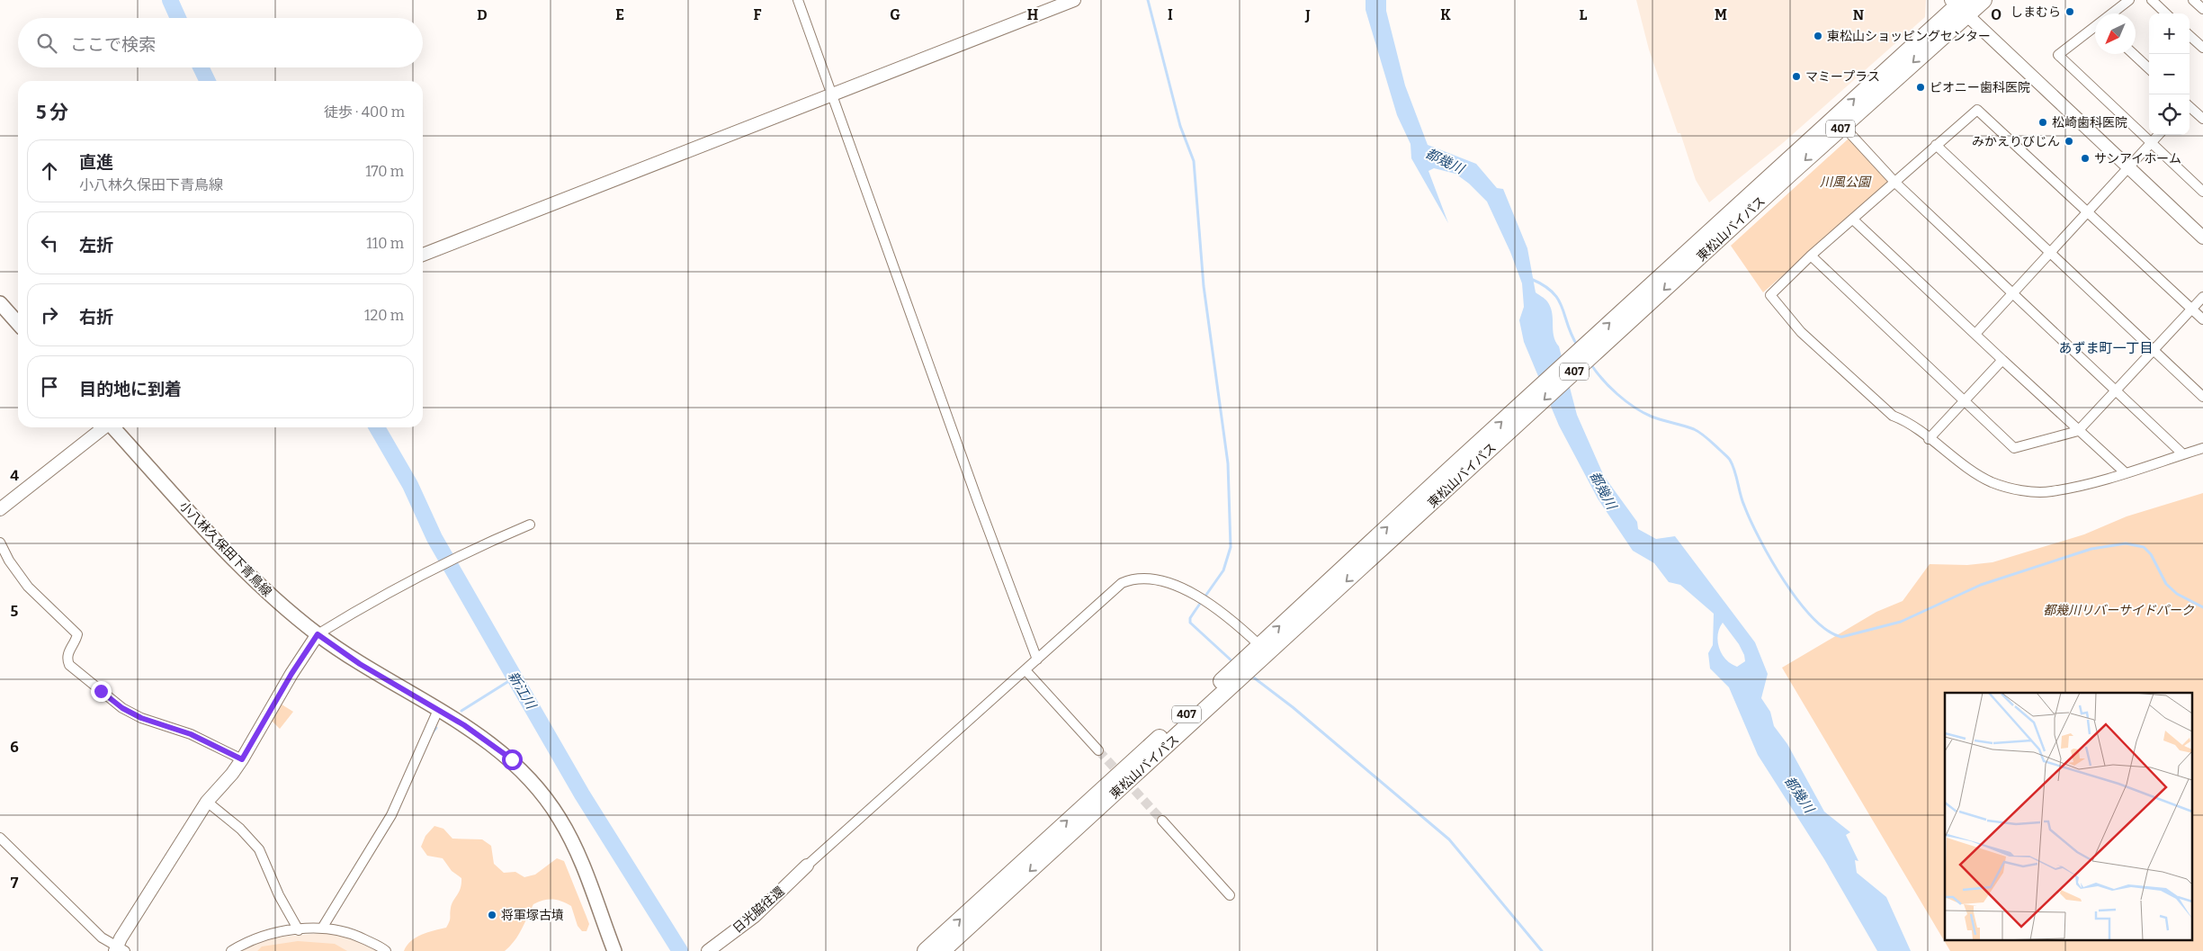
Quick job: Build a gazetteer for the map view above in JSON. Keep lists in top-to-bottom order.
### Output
{
  "streets": {
    "highway": ["407", "東松山バイパス"],
    "main road": ["小八林久保田下青鳥線"],
    "street": ["日光脇往還"]
  },
  "districts": ["あずま町一丁目"],
  "water": ["都幾川", "新江川"],
  "parks": ["川風公園", "都幾川リバーサイドパーク"],
  "places": [
    "しまむら",
    "東松山ショッピングセンター",
    "マミープラス",
    "ピオニー歯科医院",
    "松崎歯科医院",
    "みかえりびじん",
    "サンアイホーム",
    "将軍塚古墳"
  ],
  "north": "bottom left",
  "page": {
    "map_buttons": ["+", "−"],
    "search": "ここで検索",
    "heading": ["5 分", "徒歩 · 400 m"],
    "list": [
      ["直進", "小八林久保田下青鳥線", "170 m"],
      ["左折", "110 m"],
      ["右折", "120 m"],
      "目的地に到着"
    ]
  },
  "grid": {
    "columns": [
      "D",
      "E",
      "F",
      "G",
      "H",
      "I",
      "J",
      "K",
      "L",
      "M",
      "N",
      "O"
    ],
    "rows": [
      "4",
      "5",
      "6",
      "7"
    ]
  }
}
